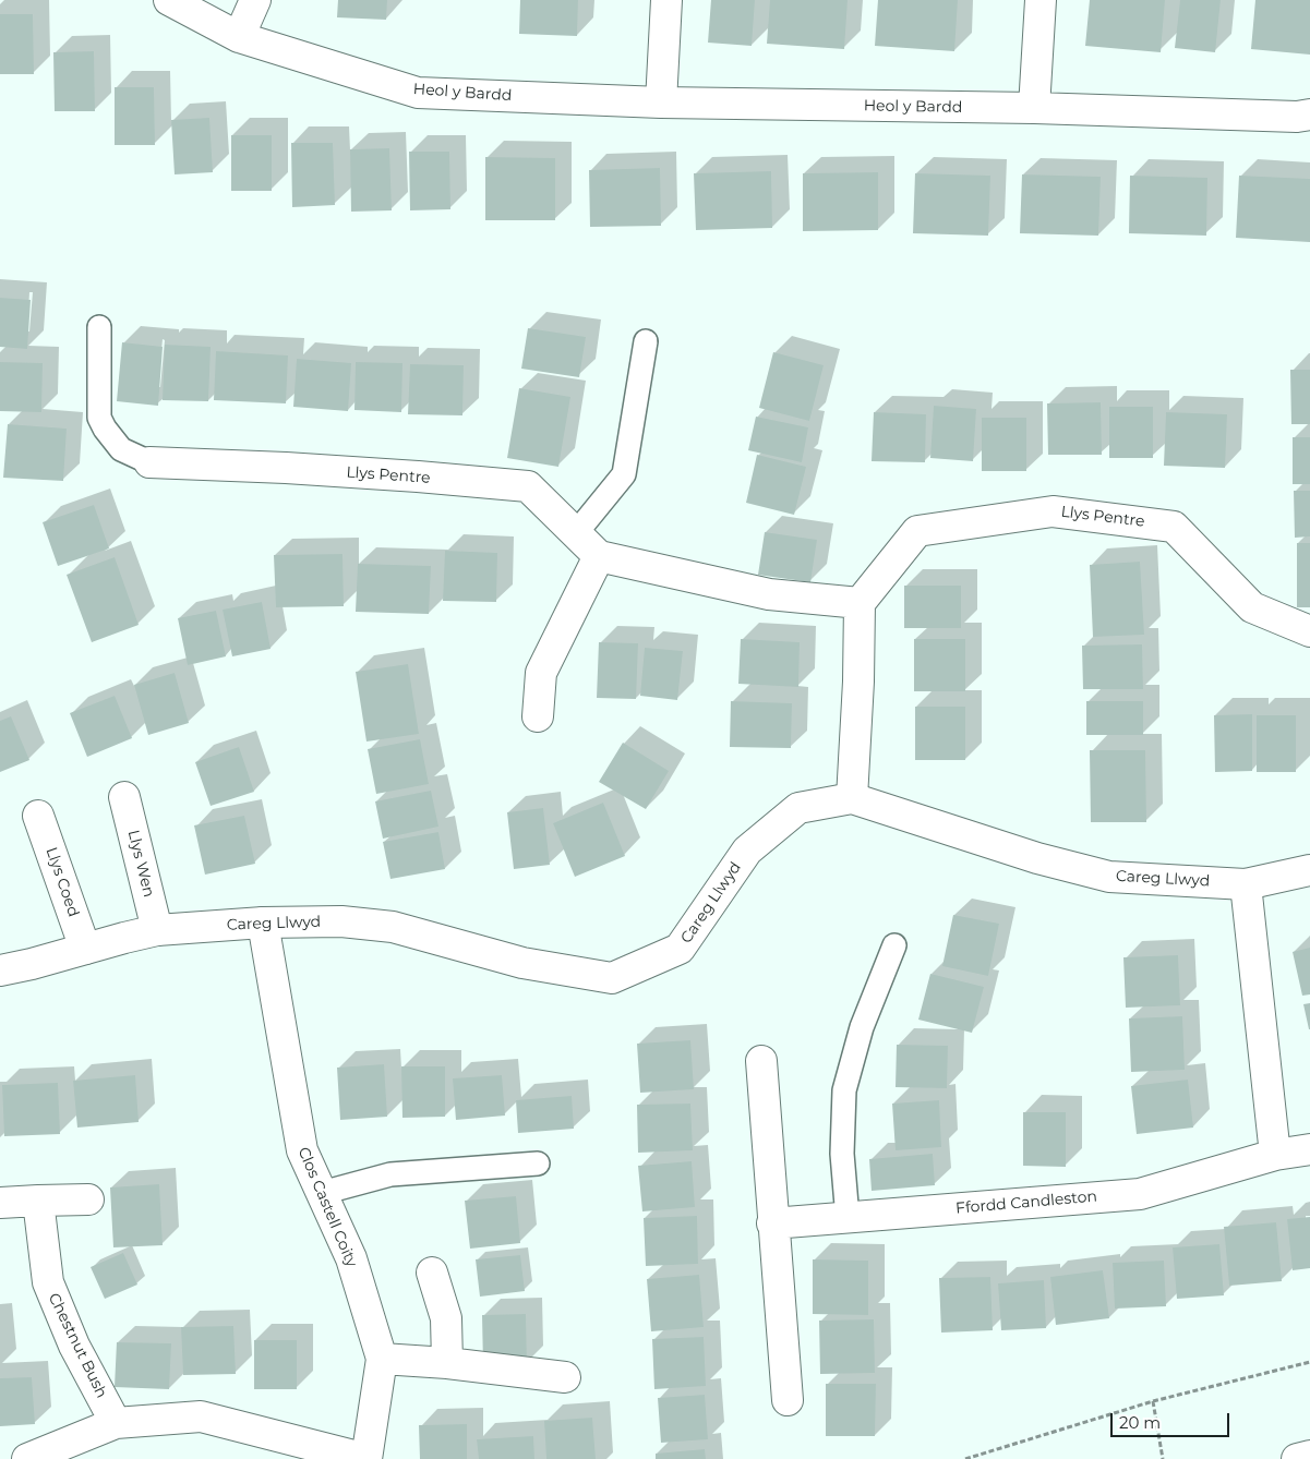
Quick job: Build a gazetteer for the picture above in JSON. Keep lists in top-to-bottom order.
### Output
{
  "streets": {
    "street": [
      "Heol y Bardd",
      "Llys Pentre",
      "Llys Wen",
      "Careg Llwyd",
      "Llys Coed",
      "Ffordd Candleston",
      "Clos Castell Coity",
      "Chestnut Bush"
    ]
  },
  "crossings": [
    ["Llys Wen", "Careg Llwyd"],
    ["Careg Llwyd", "Llys Coed"],
    ["Careg Llwyd", "Clos Castell Coity"]
  ],
  "scale_bar": "20 m"
}
